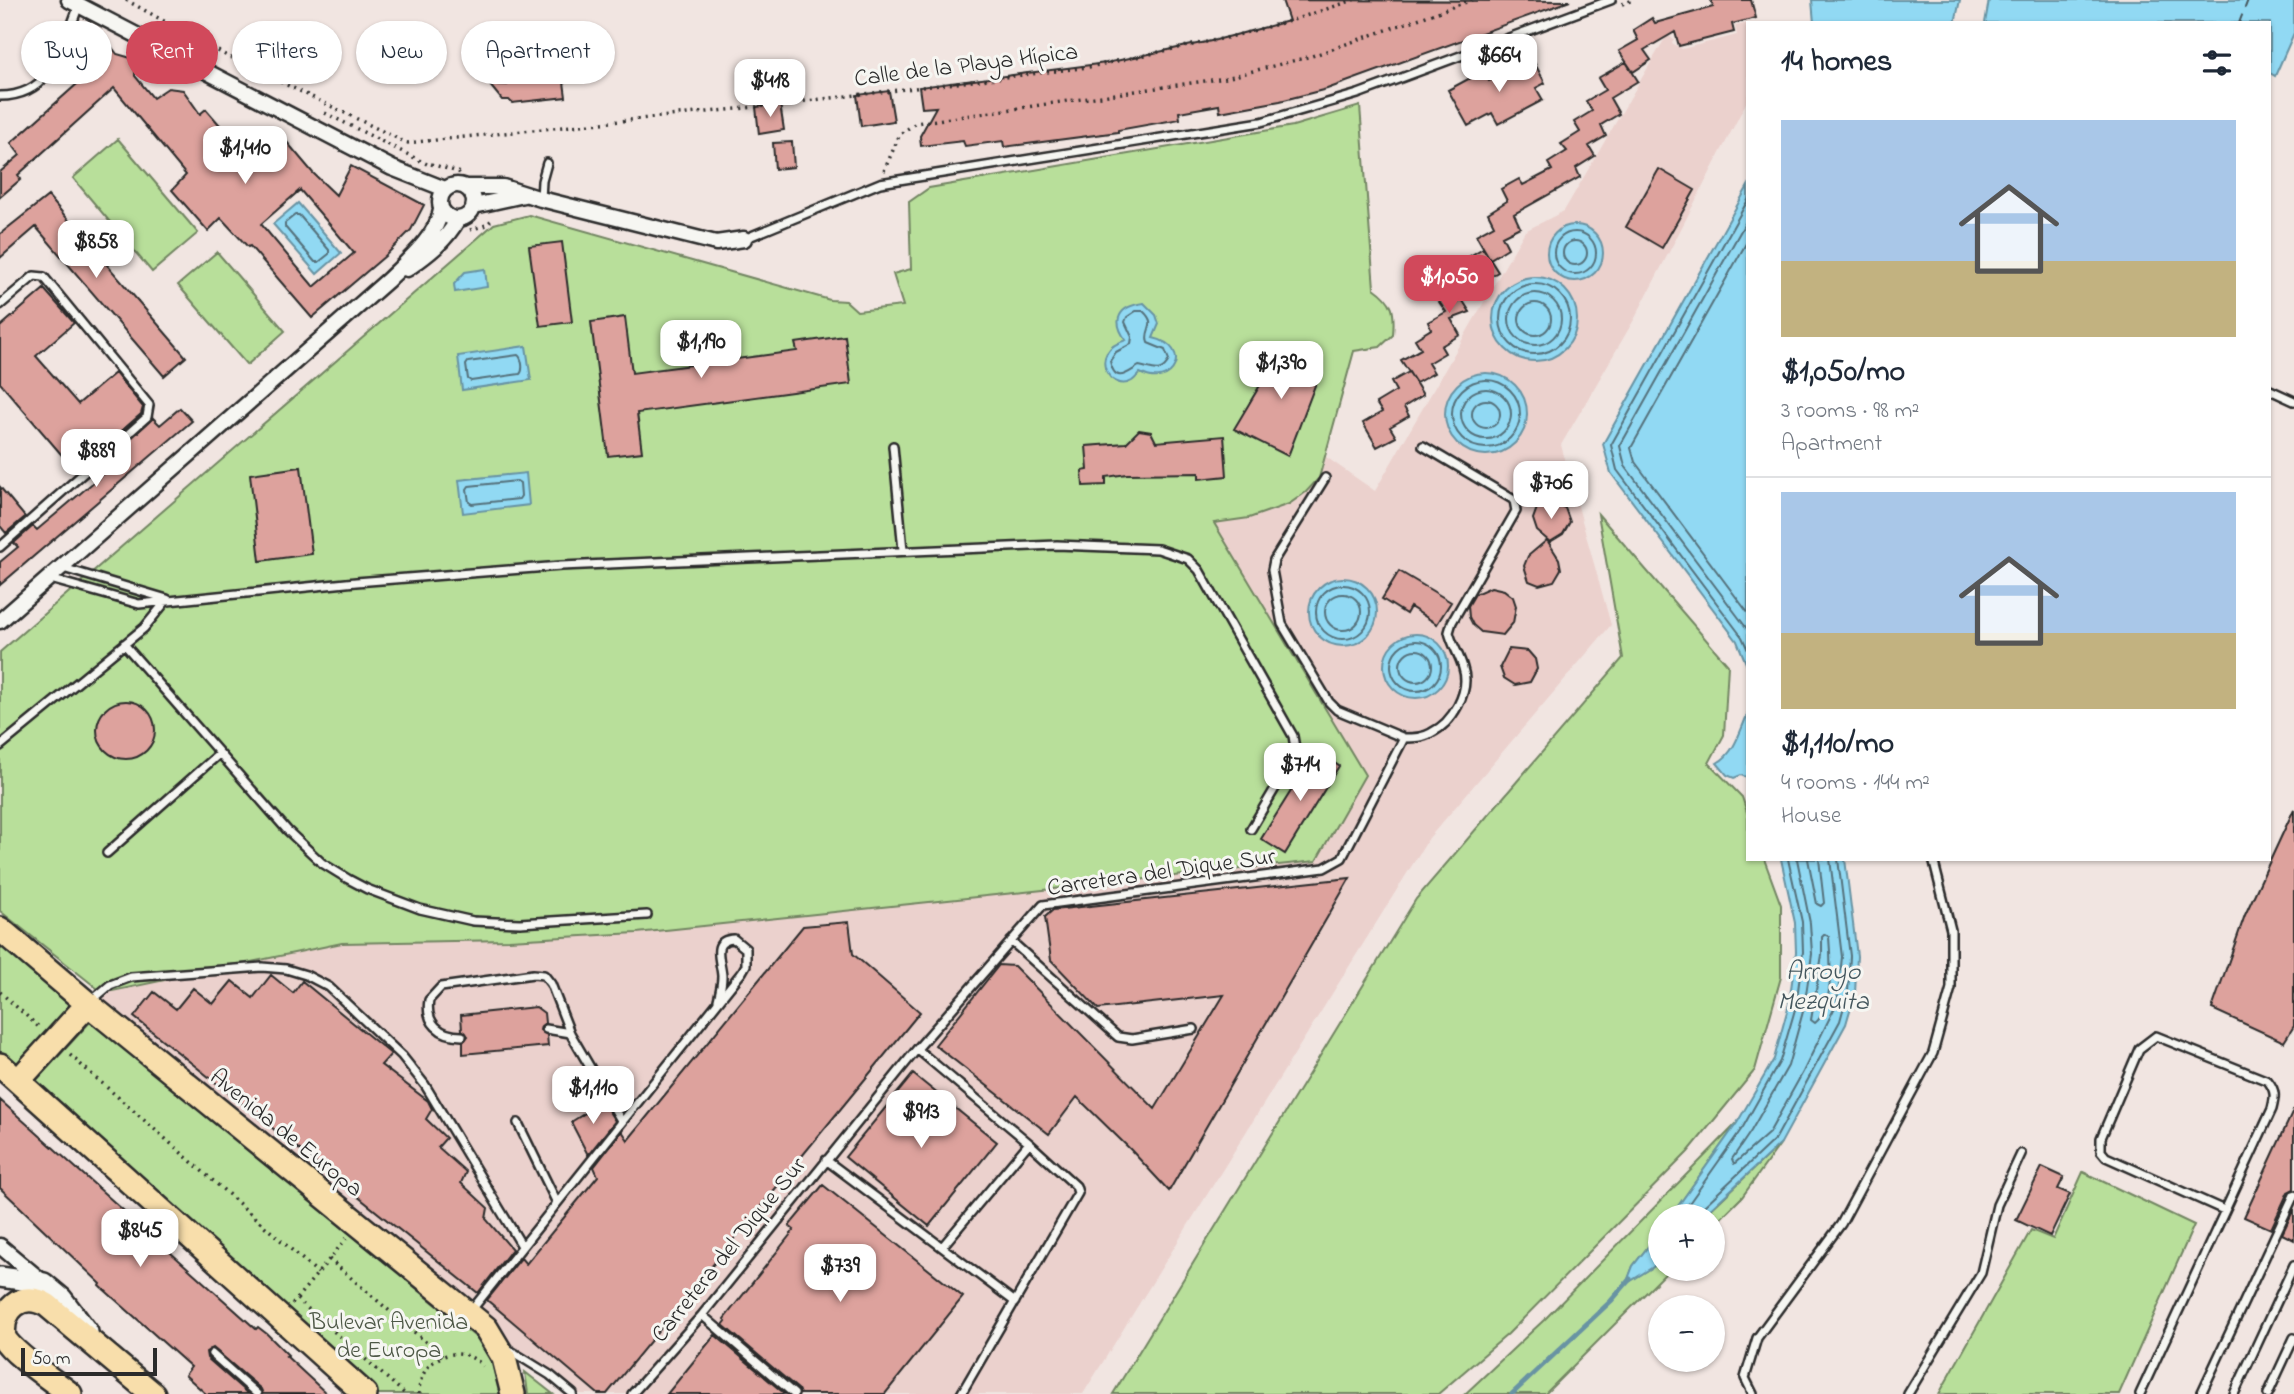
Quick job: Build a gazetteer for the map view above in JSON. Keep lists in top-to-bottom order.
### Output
{
  "streets": {
    "main road": ["Avenida de Europa"],
    "lane": ["Carretera del Dique Sur"],
    "path": ["Calle de la Playa Hípica"]
  },
  "water": ["Arroyo Mezquita"],
  "parks": ["Bulevar Avenida de Europa"],
  "scale_bar": "50 m",
  "page": {
    "chip": [
      "Buy",
      "Rent",
      "Filters",
      "New",
      "Apartment"
    ],
    "heading": "14 homes",
    "price": [
      "$664",
      "$418",
      "$1,410",
      "$858",
      "$1,050",
      "$1,190",
      "$1,390",
      "$889",
      "$706",
      "$714",
      "$1,110",
      "$913",
      "$845",
      "$739"
    ],
    "list": [
      {
        "name": "$1,050/mo",
        "note": "3 rooms · 98 m² · Apartment"
      },
      {
        "name": "$1,110/mo",
        "note": "4 rooms · 144 m² · House"
      }
    ],
    "map_buttons": ["+", "−"],
    "scale": "50 m"
  }
}
